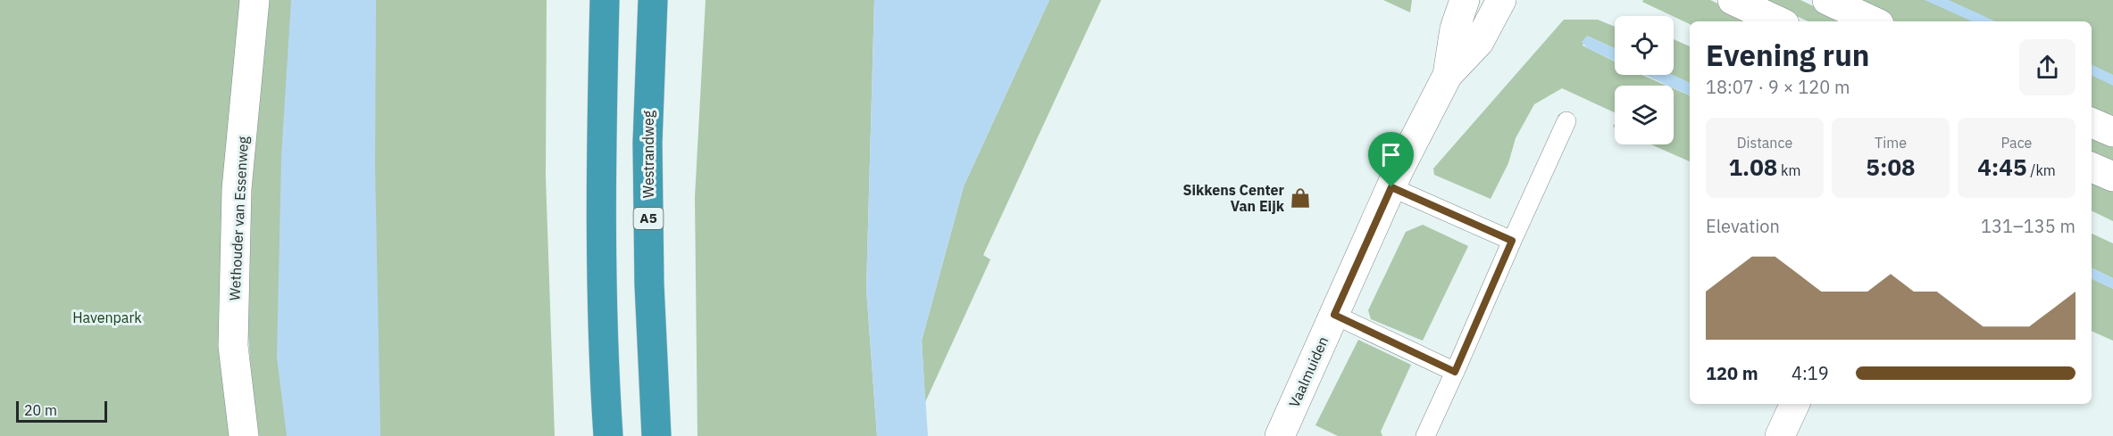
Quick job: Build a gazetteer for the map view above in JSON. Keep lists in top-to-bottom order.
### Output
{
  "streets": {
    "highway": ["Westrandweg", "A5"],
    "street": ["Wethouder van Essenweg", "Vaalmuiden"]
  },
  "parks": ["Havenpark"],
  "places": {
    "shop": ["Sikkens Center Van Eijk"]
  },
  "scale_bar": "20 m",
  "page": {
    "heading": ["Evening run", "18:07 · 9 × 120 m"],
    "stats": [
      ["Distance", "1.08 km"],
      ["Time", "5:08"],
      ["Pace", "4:45 /km"]
    ],
    "chart": ["Elevation", "131–135 m"],
    "list": [
      {
        "name": "120 m",
        "note": "4:19"
      }
    ],
    "scale": "20 m"
  }
}
